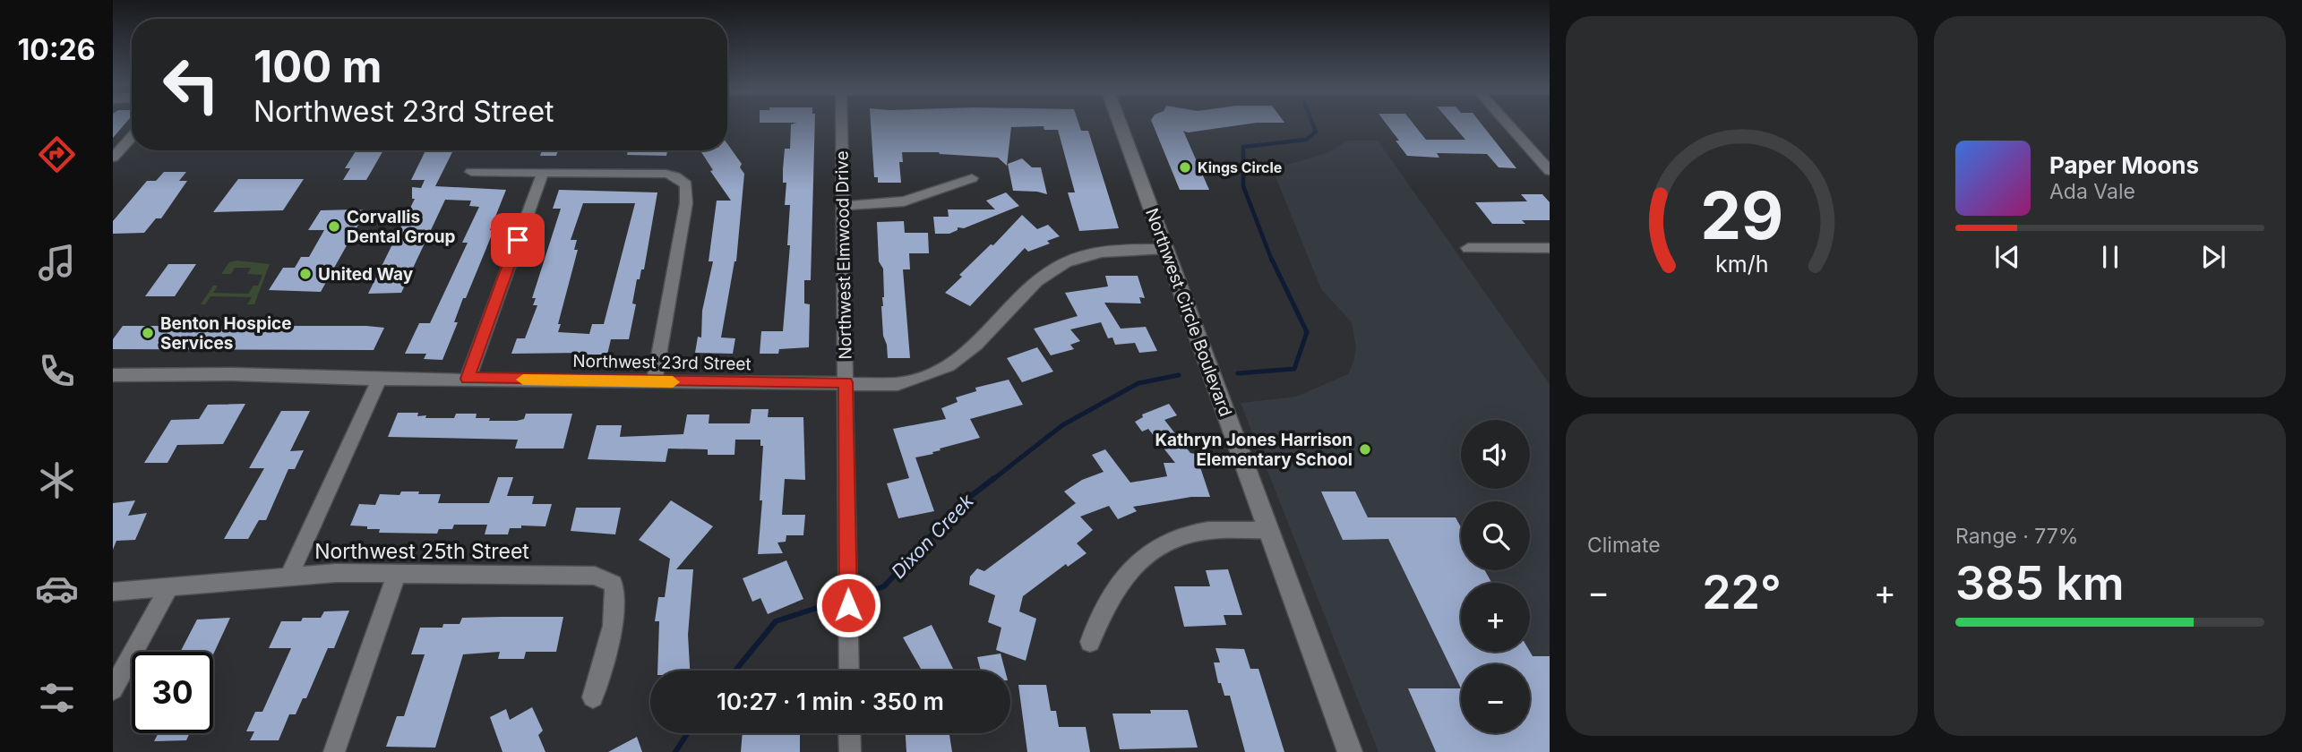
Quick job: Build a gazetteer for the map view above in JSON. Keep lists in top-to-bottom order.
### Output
{
  "streets": {
    "main road": ["Northwest Circle Boulevard"],
    "street": ["Northwest Elmwood Drive", "Northwest 23rd Street", "Northwest 25th Street"]
  },
  "crossings": [
    ["Northwest Elmwood Drive", "Northwest 23rd Street"],
    ["Northwest Circle Boulevard", "Northwest 23rd Street"]
  ],
  "water": ["Dixon Creek"],
  "places": [
    "Kings Circle",
    "Corvallis Dental Group",
    "United Way",
    "Benton Hospice Services",
    "Kathryn Jones Harrison Elementary School"
  ],
  "page": {
    "tabs": "10:26",
    "turn": ["100 m", "Northwest 23rd Street"],
    "song": ["Paper Moons", "Ada Vale"],
    "tile": [
      "Climate",
      ["Range · 77%", "385 km"]
    ],
    "map_buttons": ["+", "−"],
    "heat": ["−", "22°", "+"],
    "limit": "30",
    "trip": "10:27 · 1 min · 350 m",
    "gauge": ["29", "km/h"]
  }
}
